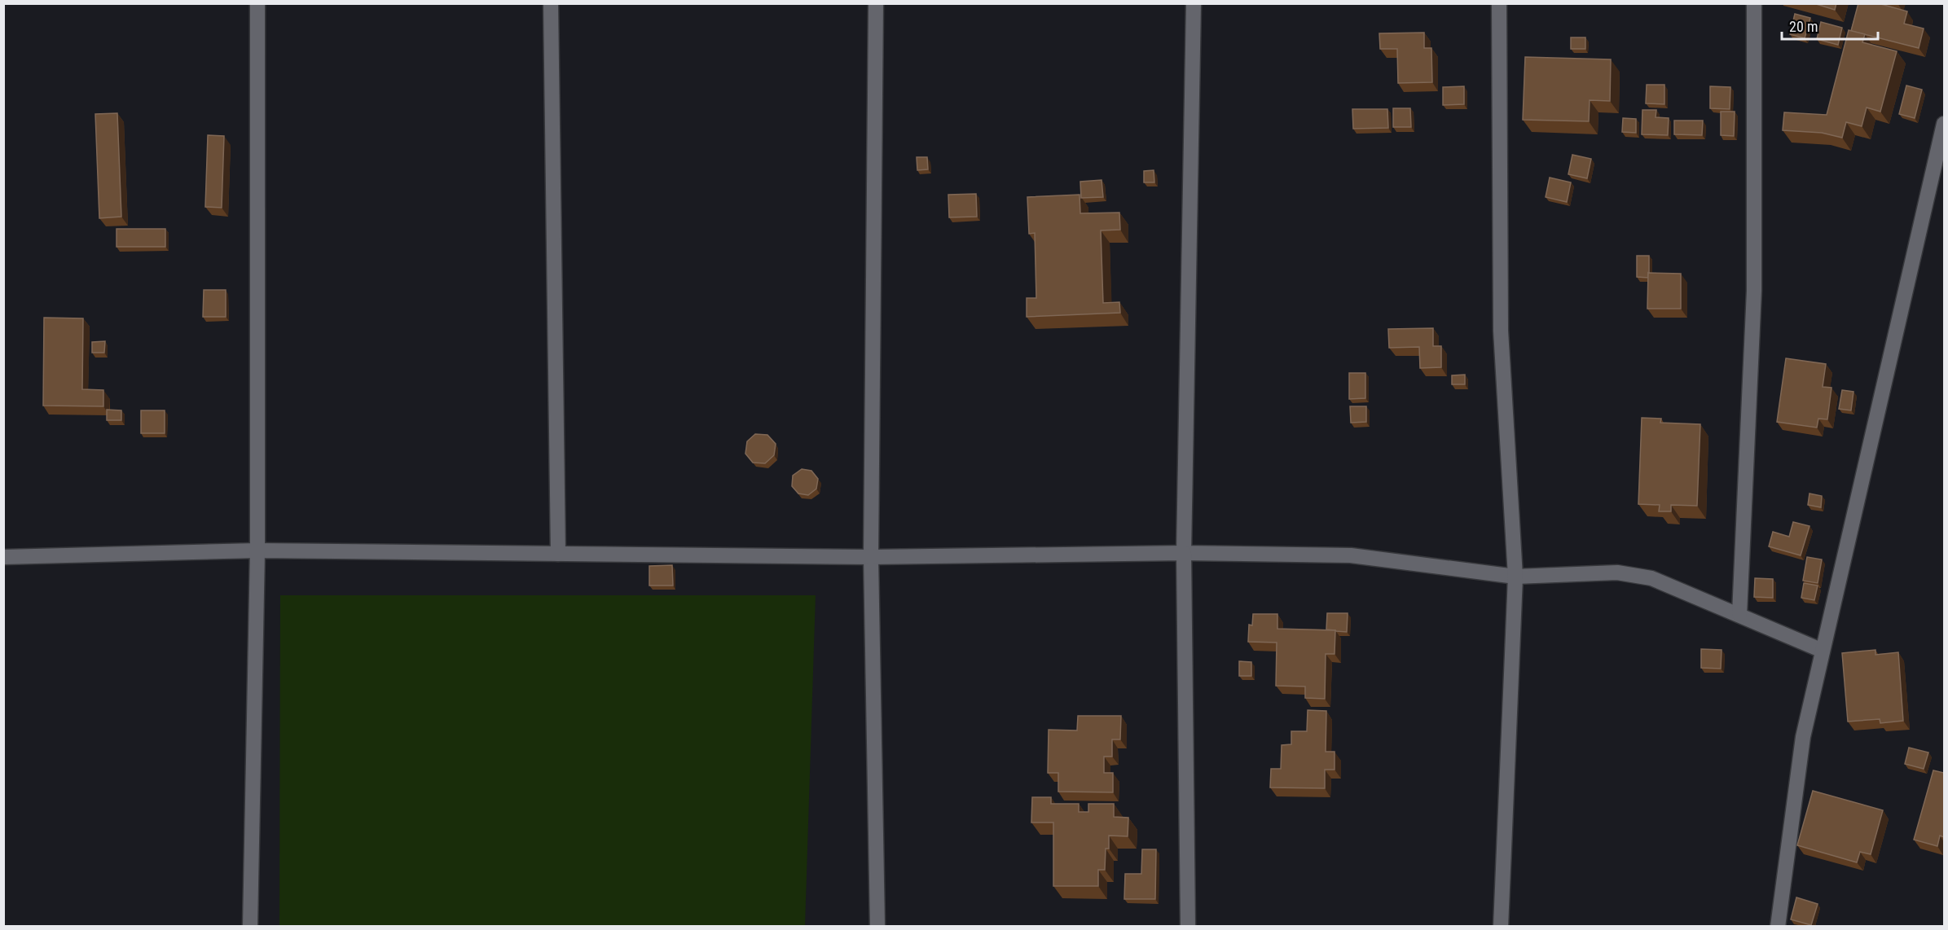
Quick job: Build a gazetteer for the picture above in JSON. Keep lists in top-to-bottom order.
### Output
{
  "scale_bar": "20 m"
}
